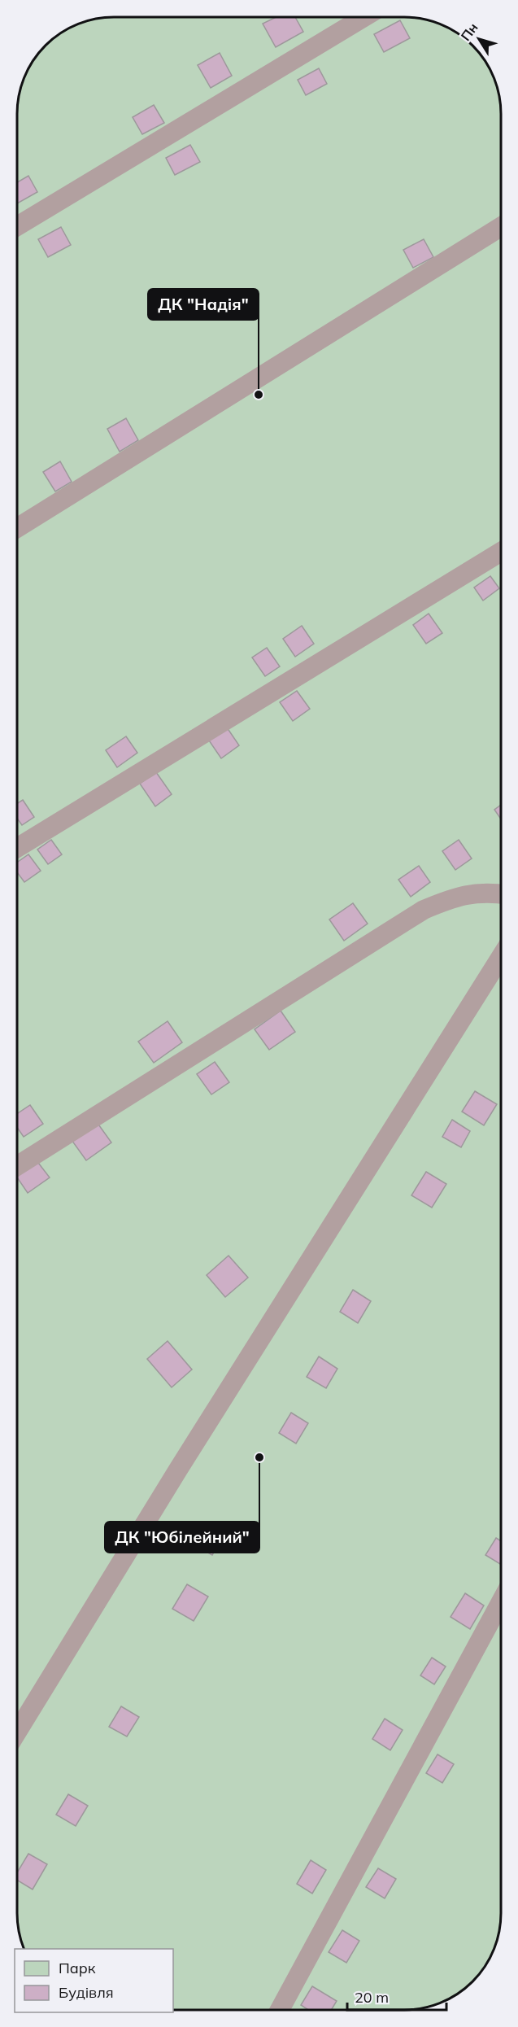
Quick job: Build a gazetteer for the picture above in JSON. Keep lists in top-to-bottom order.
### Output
{
  "places": ["ДК \"Надія\"", "ДК \"Юбілейний\""],
  "legend": ["Парк", "Будівля"],
  "scale_bar": "20 m",
  "north": "top left"
}
